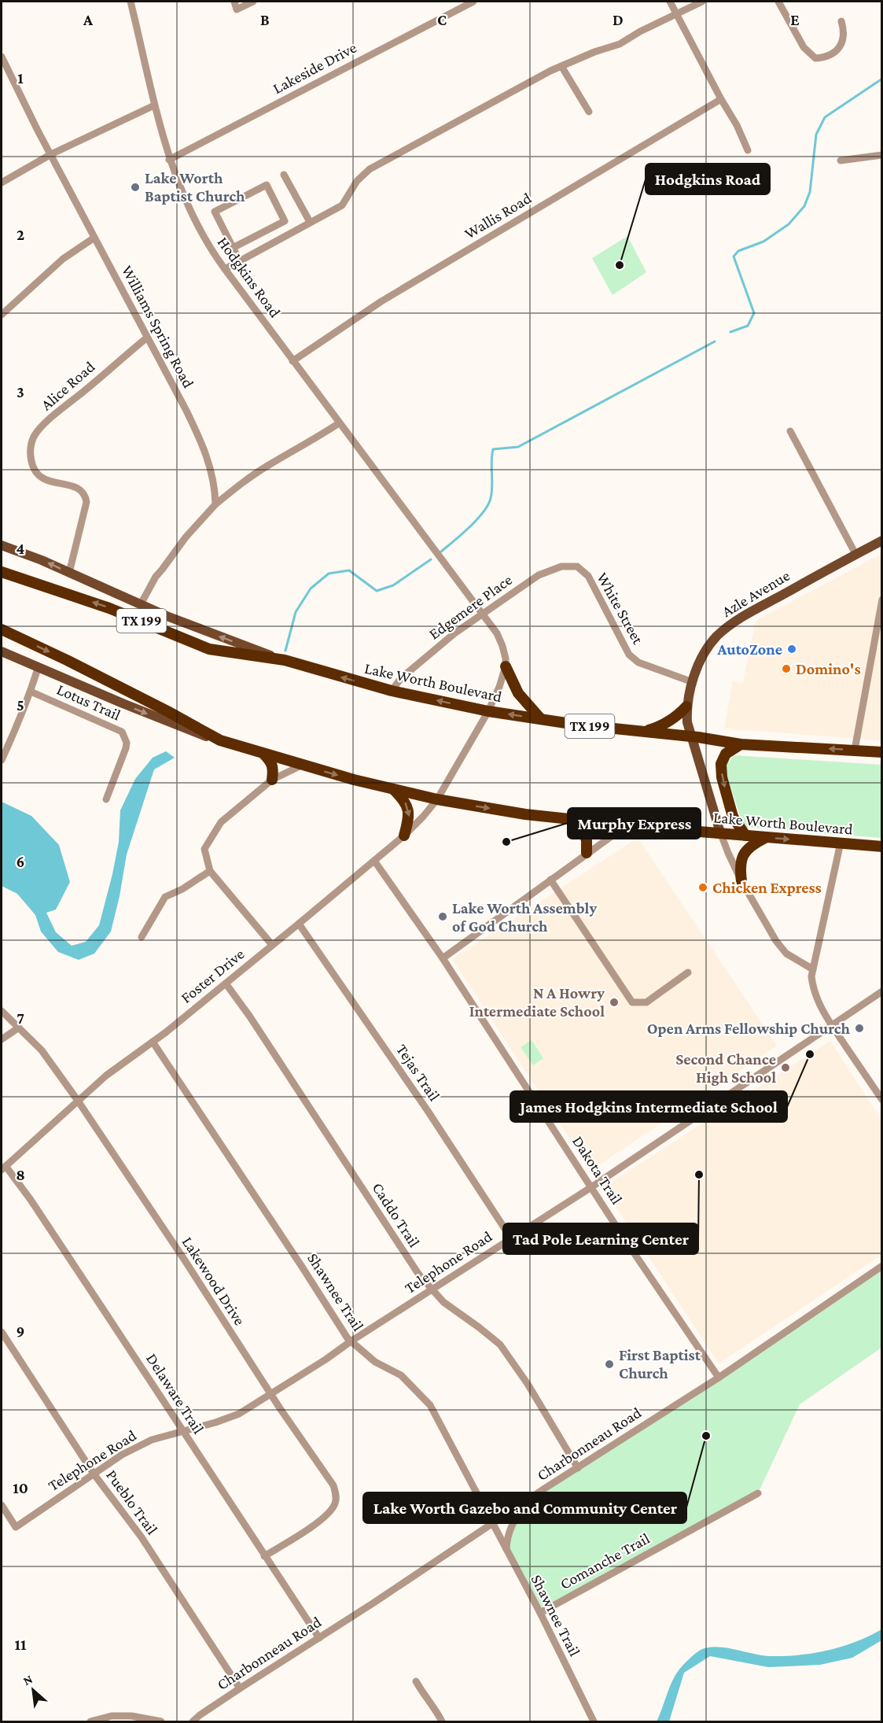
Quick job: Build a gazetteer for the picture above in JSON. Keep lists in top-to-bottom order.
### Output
{
  "streets": {
    "highway": ["TX 199", "Lake Worth Boulevard"],
    "main road": ["Azle Avenue"],
    "street": [
      "Lakeside Drive",
      "Wallis Road",
      "Hodgkins Road",
      "Williams Spring Road",
      "Alice Road",
      "Edgemere Place",
      "White Street",
      "Lotus Trail",
      "Foster Drive",
      "Tejas Trail",
      "Dakota Trail",
      "Caddo Trail",
      "Telephone Road",
      "Lakewood Drive",
      "Shawnee Trail",
      "Delaware Trail",
      "Charbonneau Road",
      "Pueblo Trail",
      "Comanche Trail"
    ]
  },
  "crossings": [
    ["Lakeside Drive", "Hodgkins Road"],
    ["Wallis Road", "Hodgkins Road"],
    ["Hodgkins Road", "Edgemere Place"],
    ["Hodgkins Road", "Lake Worth Boulevard"],
    ["Hodgkins Road", "Foster Drive"],
    ["Williams Spring Road", "Alice Road"],
    ["Alice Road", "Lake Worth Boulevard"],
    ["Azle Avenue", "White Street"],
    ["Azle Avenue", "Lake Worth Boulevard"],
    ["Edgemere Place", "White Street"],
    ["Edgemere Place", "Lake Worth Boulevard"],
    ["TX 199", "Lake Worth Boulevard"],
    ["Lake Worth Boulevard", "Foster Drive"],
    ["Foster Drive", "Tejas Trail"],
    ["Foster Drive", "Dakota Trail"],
    ["Foster Drive", "Caddo Trail"],
    ["Foster Drive", "Lakewood Drive"],
    ["Foster Drive", "Shawnee Trail"],
    ["Foster Drive", "Delaware Trail"],
    ["Tejas Trail", "Telephone Road"],
    ["Dakota Trail", "Telephone Road"],
    ["Dakota Trail", "Charbonneau Road"],
    ["Caddo Trail", "Telephone Road"],
    ["Caddo Trail", "Charbonneau Road"],
    ["Telephone Road", "Lakewood Drive"],
    ["Telephone Road", "Shawnee Trail"],
    ["Telephone Road", "Delaware Trail"],
    ["Telephone Road", "Pueblo Trail"],
    ["Lakewood Drive", "Delaware Trail"],
    ["Shawnee Trail", "Charbonneau Road"],
    ["Shawnee Trail", "Comanche Trail"],
    ["Delaware Trail", "Charbonneau Road"],
    ["Charbonneau Road", "Pueblo Trail"]
  ],
  "places": [
    "Lake Worth Baptist Church",
    "Hodgkins Road",
    "AutoZone",
    "Domino's",
    "Murphy Express",
    "Chicken Express",
    "Lake Worth Assembly of God Church",
    "N A Howry Intermediate School",
    "Open Arms Fellowship Church",
    "James Hodgkins Intermediate School",
    "Second Chance High School",
    "Tad Pole Learning Center",
    "First Baptist Church",
    "Lake Worth Gazebo and Community Center"
  ],
  "north": "top left",
  "grid": {
    "columns": [
      "A",
      "B",
      "C",
      "D",
      "E"
    ],
    "rows": [
      "1",
      "2",
      "3",
      "4",
      "5",
      "6",
      "7",
      "8",
      "9",
      "10",
      "11"
    ]
  }
}
